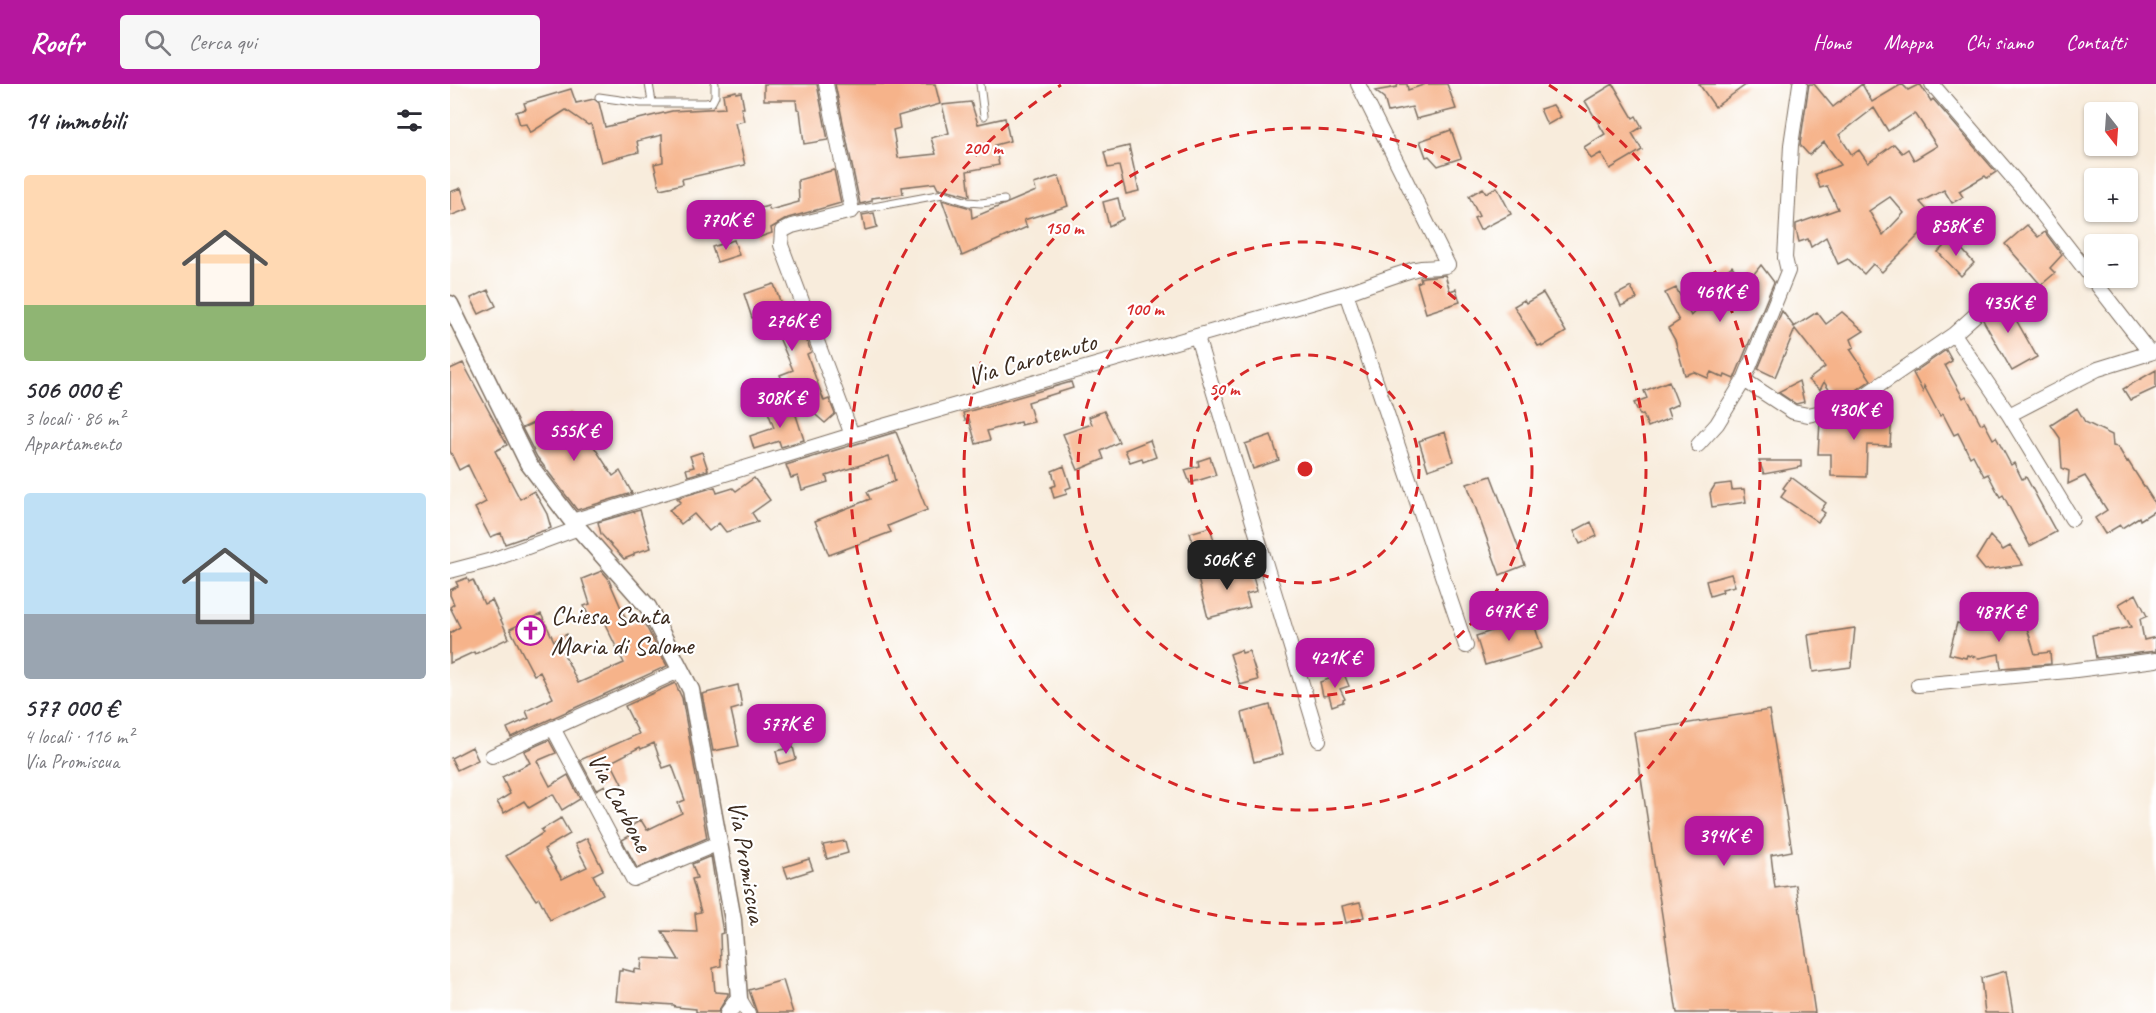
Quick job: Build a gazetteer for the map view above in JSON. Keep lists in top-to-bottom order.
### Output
{
  "streets": {
    "street": ["Via Carotenuto", "Via Carbone", "Via Promiscua"]
  },
  "crossings": [
    ["Via Carotenuto", "Via Promiscua"],
    ["Via Carbone", "Via Promiscua"]
  ],
  "places": {
    "church": ["Chiesa Santa Maria di Salome"]
  },
  "north": "bottom",
  "page": {
    "header": "Roofr",
    "search": "Cerca qui",
    "nav": [
      "Home",
      "Mappa",
      "Chi siamo",
      "Contatti"
    ],
    "heading": "14 immobili",
    "map_buttons": ["+", "−"],
    "list": [
      {
        "name": "506 000 €",
        "note": "3 locali · 86 m² · Appartamento"
      },
      {
        "name": "577 000 €",
        "note": "4 locali · 116 m² · Via Promiscua"
      }
    ],
    "price": [
      "770K €",
      "858K €",
      "469K €",
      "435K €",
      "276K €",
      "308K €",
      "430K €",
      "555K €",
      "506K €",
      "647K €",
      "487K €",
      "421K €",
      "577K €",
      "394K €"
    ]
  },
  "rings": [
    "200 m",
    "150 m",
    "100 m",
    "50 m"
  ]
}
